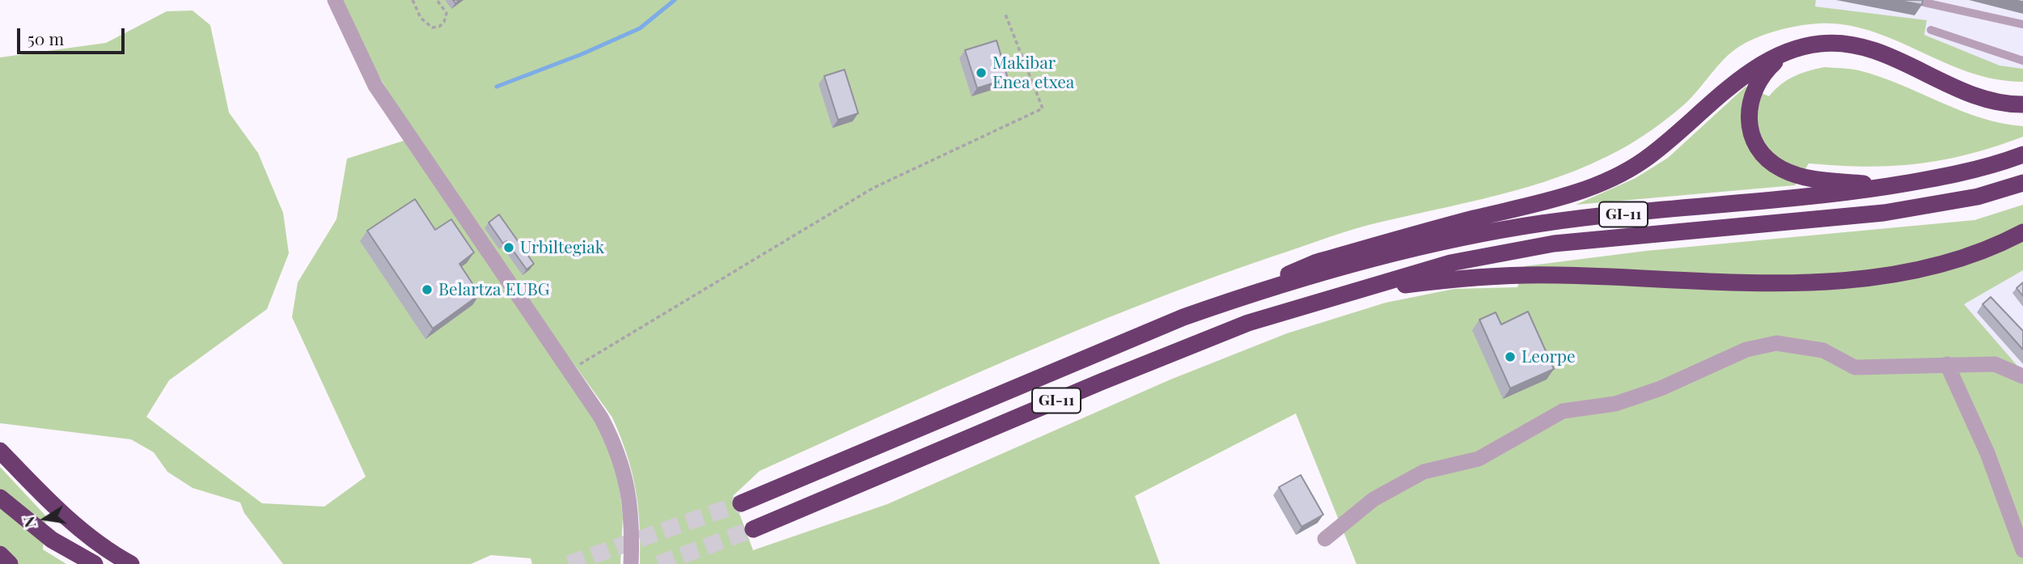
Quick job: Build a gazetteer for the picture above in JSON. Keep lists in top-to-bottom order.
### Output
{
  "streets": {
    "highway": ["GI-11"]
  },
  "places": [
    "Makibar Enea etxea",
    "Urbiltegiak",
    "Belartza EUBG",
    "Leorpe"
  ],
  "scale_bar": "50 m",
  "north": "left"
}
